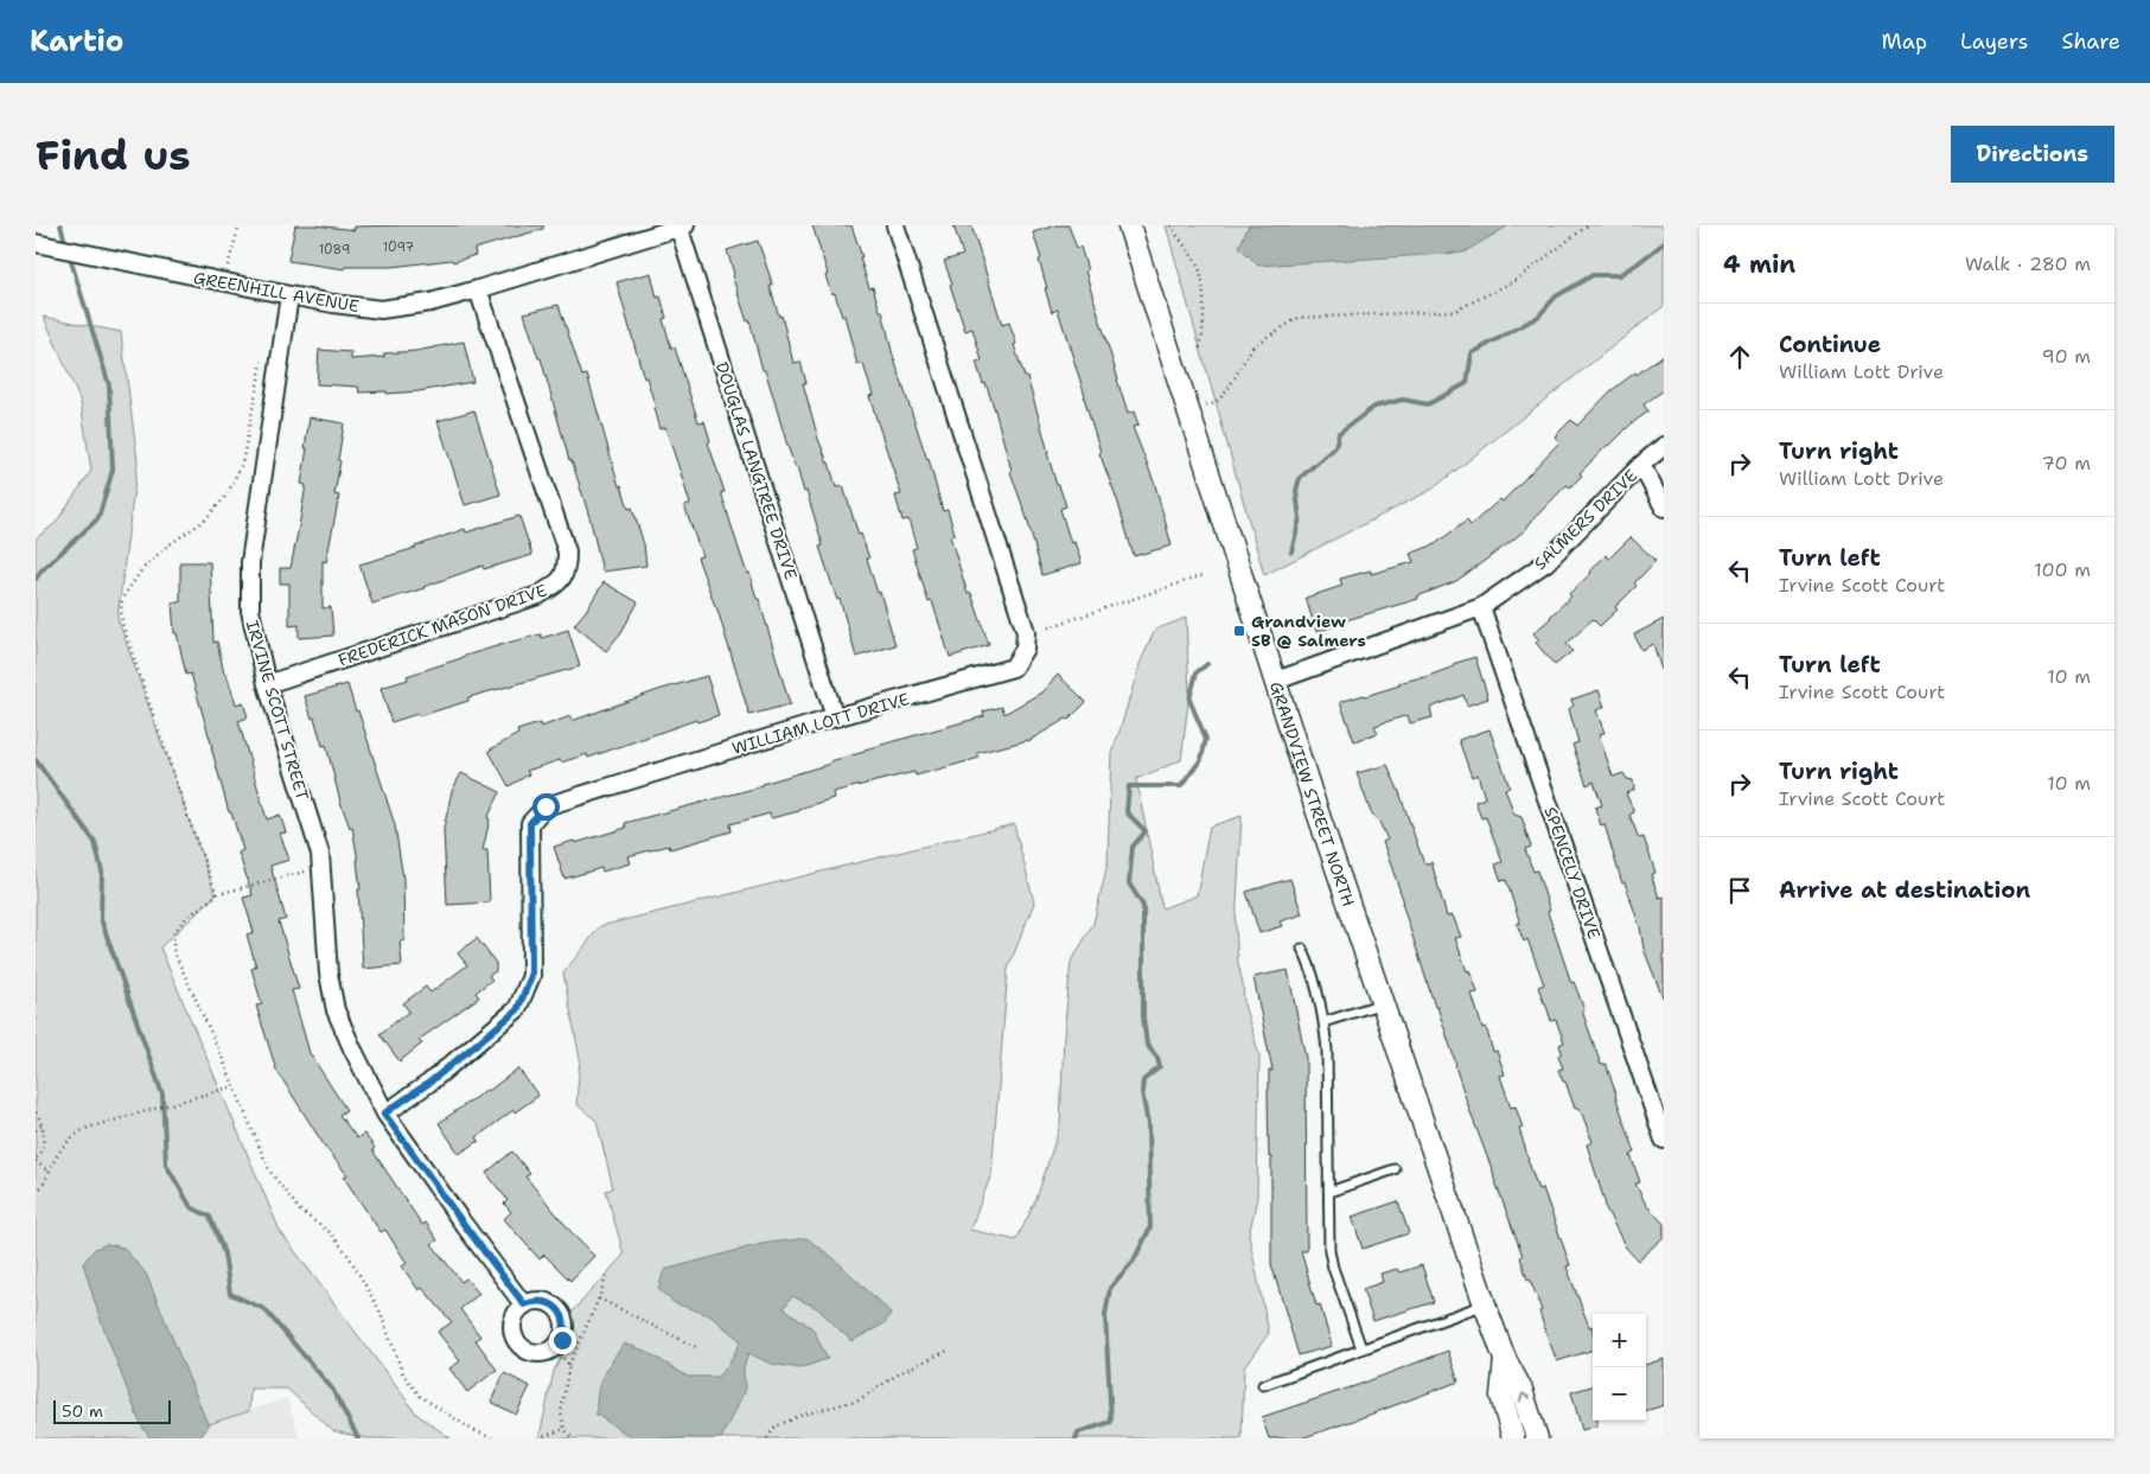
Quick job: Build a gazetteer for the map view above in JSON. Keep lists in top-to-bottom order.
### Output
{
  "streets": {
    "street": [
      "GREENHILL AVENUE",
      "DOUGLAS LANGTREE DRIVE",
      "SALMERS DRIVE",
      "FREDERICK MASON DRIVE",
      "IRVINE SCOTT STREET",
      "WILLIAM LOTT DRIVE",
      "GRANDVIEW STREET NORTH",
      "SPENCELY DRIVE"
    ]
  },
  "crossings": [
    ["GREENHILL AVENUE", "DOUGLAS LANGTREE DRIVE"],
    ["GREENHILL AVENUE", "FREDERICK MASON DRIVE"],
    ["GREENHILL AVENUE", "IRVINE SCOTT STREET"],
    ["DOUGLAS LANGTREE DRIVE", "WILLIAM LOTT DRIVE"],
    ["SALMERS DRIVE", "GRANDVIEW STREET NORTH"],
    ["SALMERS DRIVE", "SPENCELY DRIVE"],
    ["FREDERICK MASON DRIVE", "IRVINE SCOTT STREET"],
    ["IRVINE SCOTT STREET", "WILLIAM LOTT DRIVE"]
  ],
  "places": {
    "transit": ["Grandview SB @ Salmers"]
  },
  "house_numbers": ["1097", "1089"],
  "scale_bar": "50 m",
  "page": {
    "header": "Kartio",
    "nav": ["Map", "Layers", "Share"],
    "buttons": "Directions",
    "title": "Find us",
    "heading": ["4 min", "Walk · 280 m"],
    "list": [
      ["Continue", "William Lott Drive", "90 m"],
      ["Turn right", "William Lott Drive", "70 m"],
      ["Turn left", "Irvine Scott Court", "100 m"],
      ["Turn left", "Irvine Scott Court", "10 m"],
      ["Turn right", "Irvine Scott Court", "10 m"],
      "Arrive at destination"
    ],
    "map_buttons": ["+", "−"],
    "scale": "50 m"
  }
}
